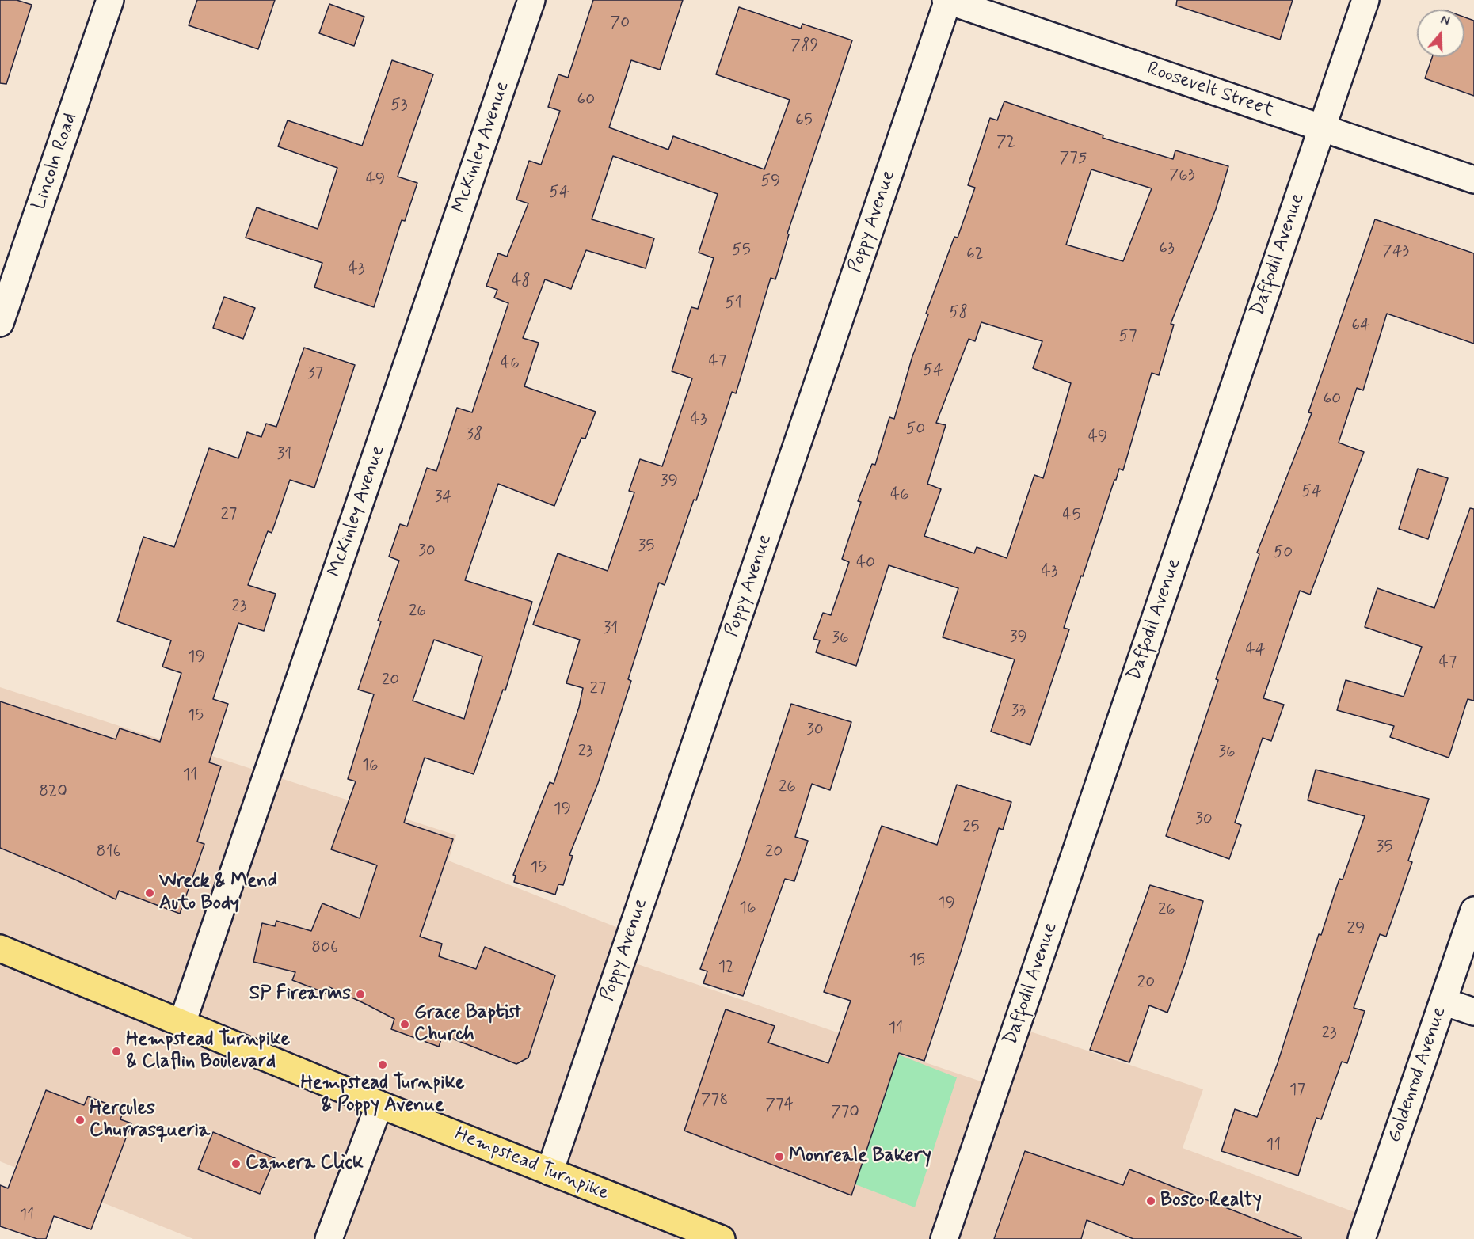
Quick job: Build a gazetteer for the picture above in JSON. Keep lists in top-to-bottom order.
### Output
{
  "streets": {
    "main road": ["Hempstead Turnpike"],
    "street": [
      "Roosevelt Street",
      "McKinley Avenue",
      "Lincoln Road",
      "Poppy Avenue",
      "Daffodil Avenue",
      "Goldenrod Avenue"
    ]
  },
  "crossings": [
    ["Roosevelt Street", "Poppy Avenue"],
    ["Roosevelt Street", "Daffodil Avenue"],
    ["McKinley Avenue", "Hempstead Turnpike"],
    ["Poppy Avenue", "Hempstead Turnpike"]
  ],
  "places": [
    "Wreck & Mend Auto Body",
    "SP Firearms",
    "Grace Baptist Church",
    "Hempstead Turnpike & Claflin Boulevard",
    "Hempstead Turnpike & Poppy Avenue",
    "Hercules Churrasqueria",
    "Monreale Bakery",
    "Camera Click",
    "Bosco Realty"
  ],
  "house_numbers": [
    "70",
    "789",
    "60",
    "53",
    "65",
    "72",
    "775",
    "763",
    "49",
    "59",
    "54",
    "63",
    "55",
    "743",
    "62",
    "43",
    "48",
    "51",
    "58",
    "64",
    "57",
    "47",
    "46",
    "54",
    "37",
    "60",
    "43",
    "50",
    "38",
    "49",
    "31",
    "39",
    "54",
    "46",
    "34",
    "27",
    "45",
    "35",
    "30",
    "50",
    "40",
    "43",
    "23",
    "26",
    "31",
    "39",
    "36",
    "44",
    "19",
    "47",
    "20",
    "27",
    "33",
    "15",
    "30",
    "23",
    "36",
    "16",
    "11",
    "26",
    "820",
    "19",
    "30",
    "25",
    "35",
    "816",
    "20",
    "15",
    "19",
    "16",
    "26",
    "29",
    "806",
    "15",
    "12",
    "20",
    "11",
    "23",
    "17",
    "778",
    "774",
    "770",
    "11",
    "11"
  ],
  "north": "top"
}
